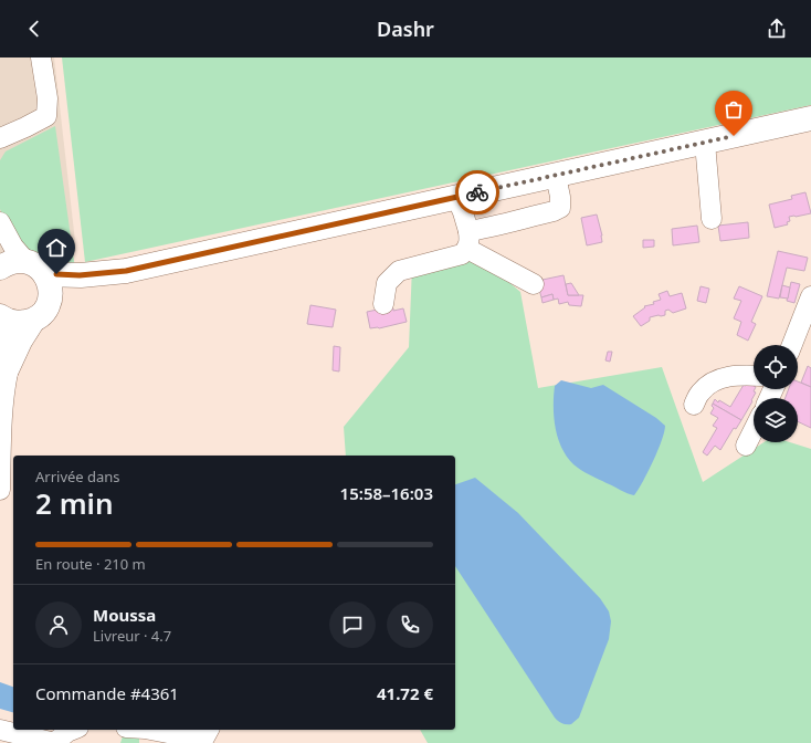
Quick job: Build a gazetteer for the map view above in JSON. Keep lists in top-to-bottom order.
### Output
{
  "page": {
    "header": "Dashr",
    "heading": ["2 min", "Arrivée dans", "15:58–16:03"],
    "panel": [
      "Moussa",
      "Livreur · 4.7",
      "Commande #4361",
      "41.72 €"
    ],
    "bar": "En route · 210 m"
  }
}
